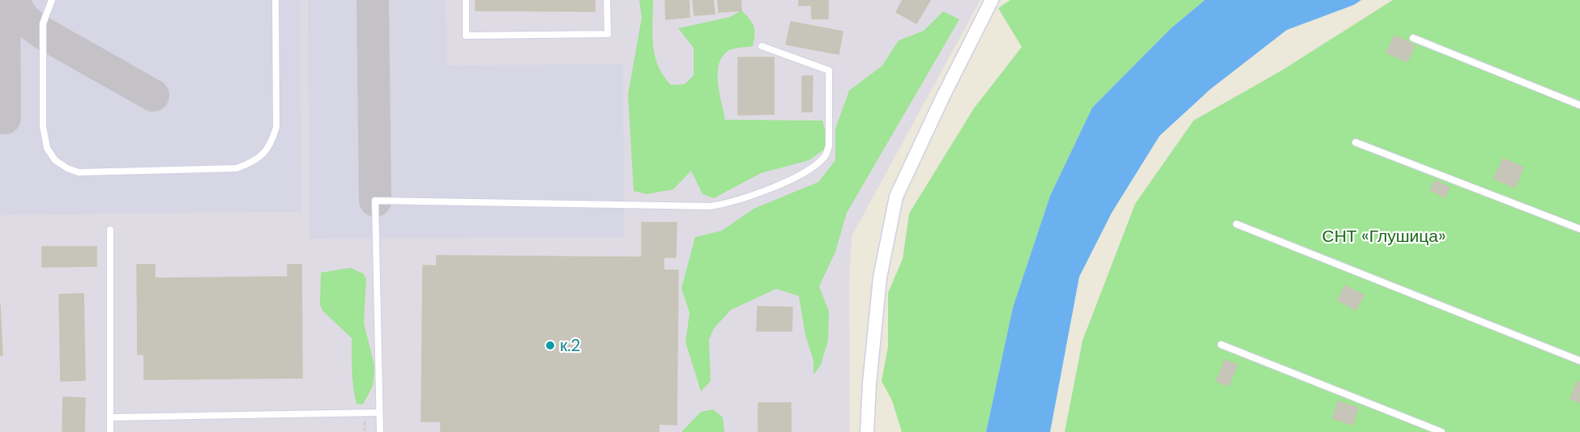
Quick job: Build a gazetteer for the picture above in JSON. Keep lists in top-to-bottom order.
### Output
{
  "parks": ["СНТ «Глушица»"],
  "places": ["к.2"]
}
